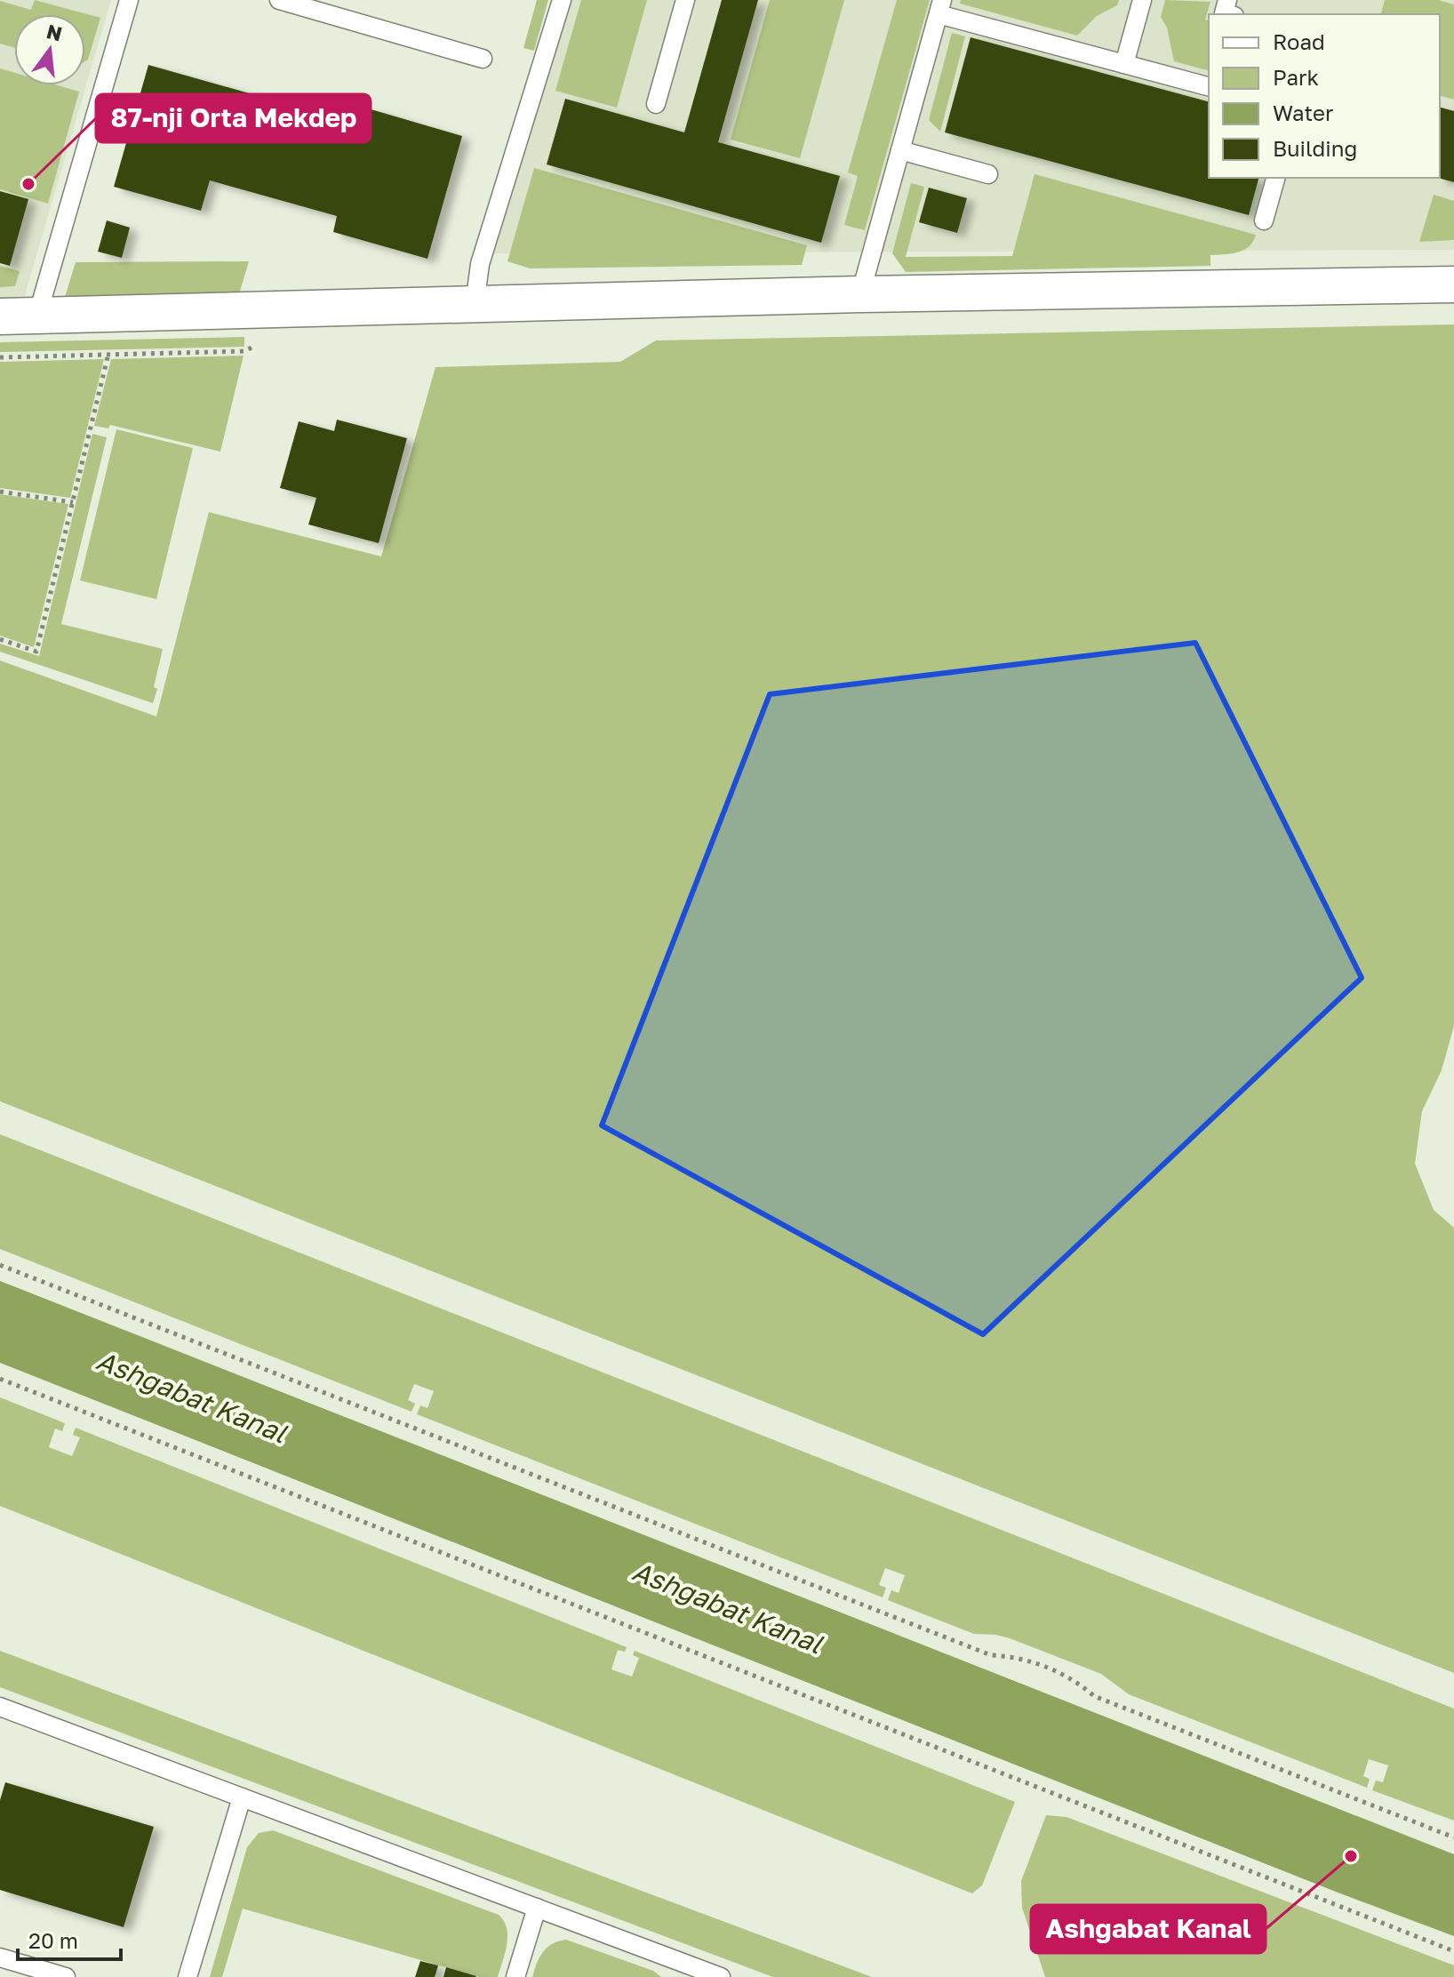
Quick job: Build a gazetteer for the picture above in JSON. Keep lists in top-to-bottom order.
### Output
{
  "water": ["Ashgabat Kanal"],
  "places": ["87-nji Orta Mekdep", "Ashgabat Kanal"],
  "legend": [
    "Road",
    "Park",
    "Water",
    "Building"
  ],
  "scale_bar": "20 m",
  "north": "top"
}
